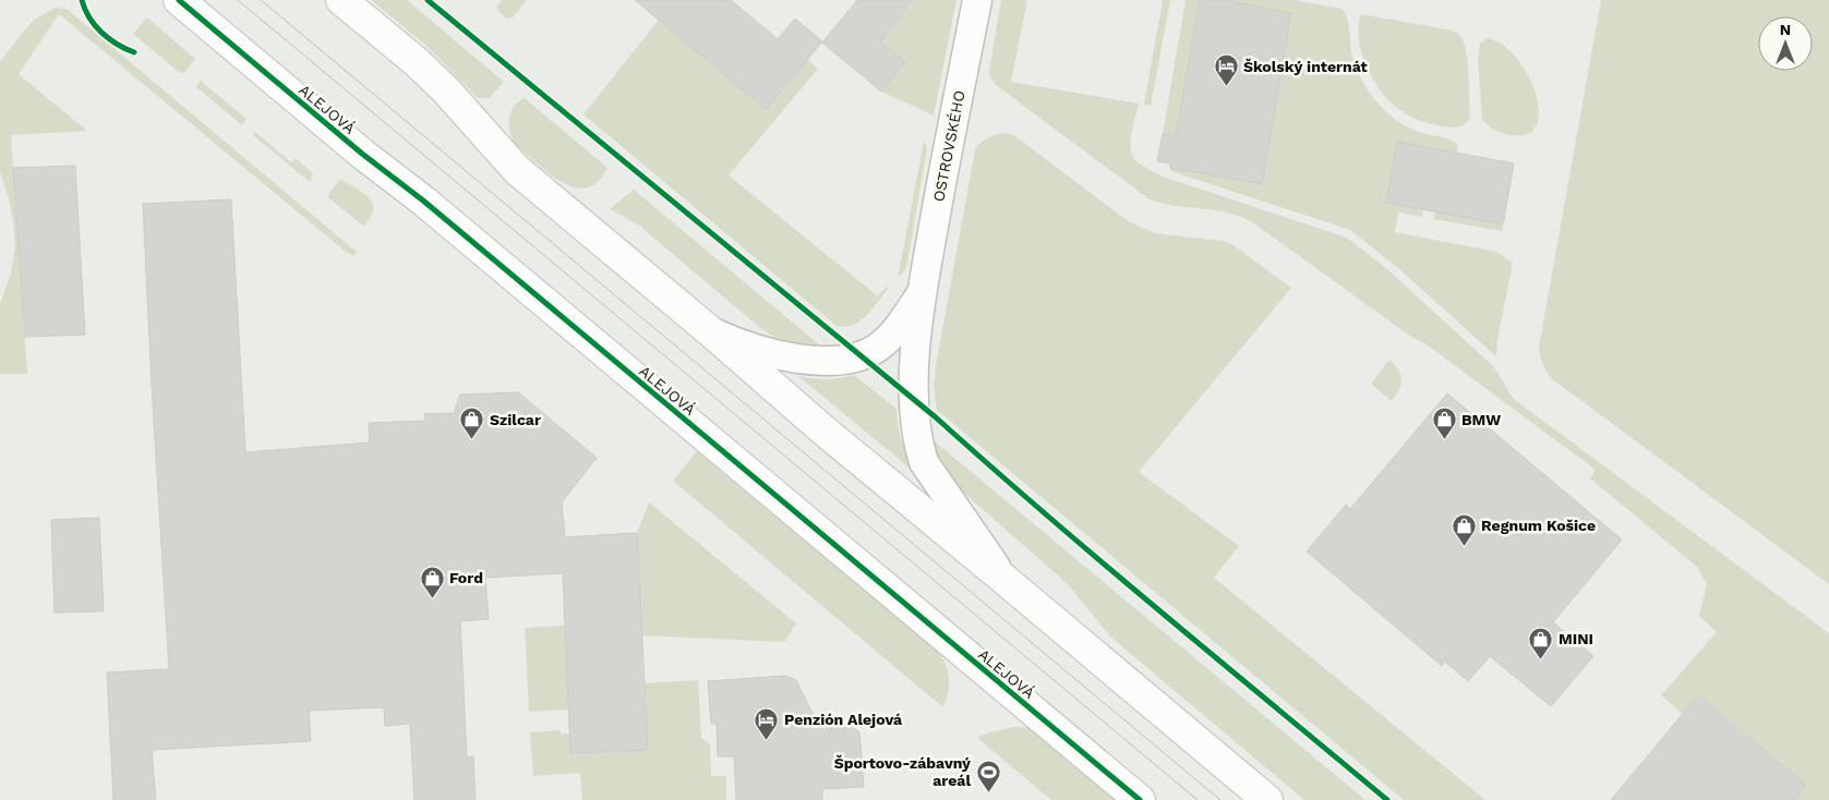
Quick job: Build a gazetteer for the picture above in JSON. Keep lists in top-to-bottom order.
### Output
{
  "streets": {
    "street": ["ALEJOVÁ", "OSTROVSKÉHO"]
  },
  "places": {
    "hotel": ["Školský internát", "Penzión Alejová"],
    "shop": [
      "Szilcar",
      "BMW",
      "Regnum Košice",
      "Ford",
      "MINI"
    ],
    "sports": ["Športovo-zábavný areál"]
  },
  "north": "top"
}
